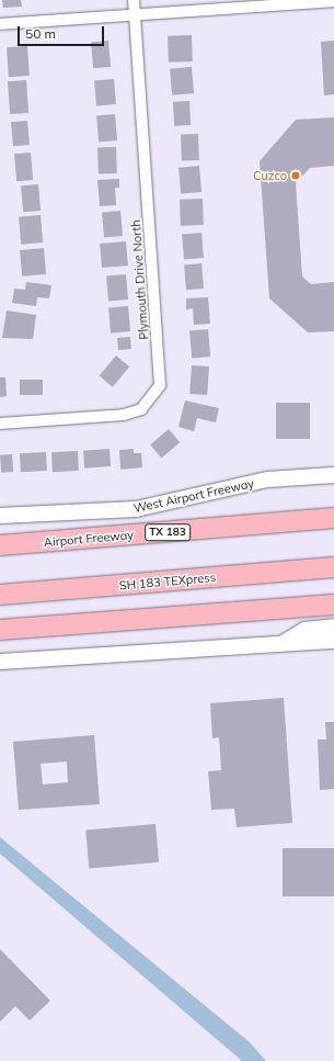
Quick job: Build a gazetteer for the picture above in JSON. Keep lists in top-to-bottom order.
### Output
{
  "streets": {
    "highway": ["TX 183", "Airport Freeway", "SH 183 TEXpress"],
    "main road": ["West Airport Freeway"],
    "street": ["Plymouth Drive North"]
  },
  "places": ["Cuzco"],
  "scale_bar": "50 m"
}
